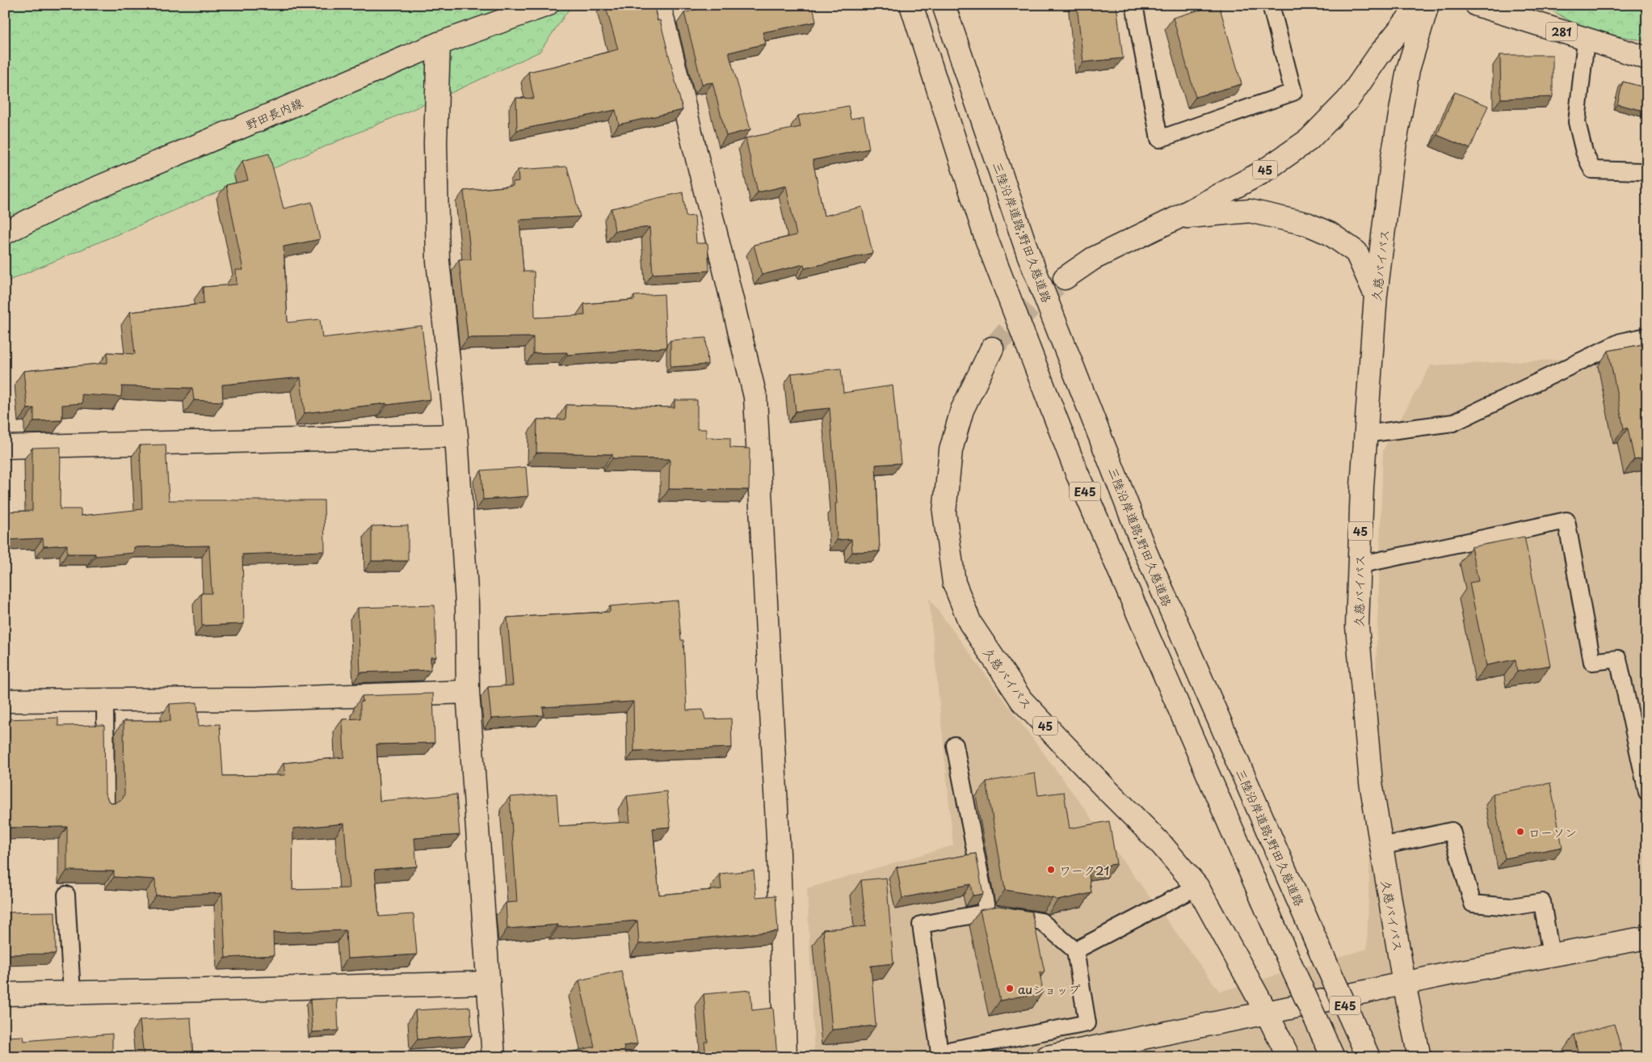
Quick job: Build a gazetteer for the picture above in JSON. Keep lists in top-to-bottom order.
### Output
{
  "streets": {
    "main road": [
      "281",
      "野田長内線",
      "45",
      "三陸沿岸道路;野田久慈道路",
      "久慈バイパス",
      "E45"
    ]
  },
  "crossings": [
    ["45", "久慈バイパス"]
  ],
  "places": ["ローソン", "ワーク21", "auショップ"]
}
